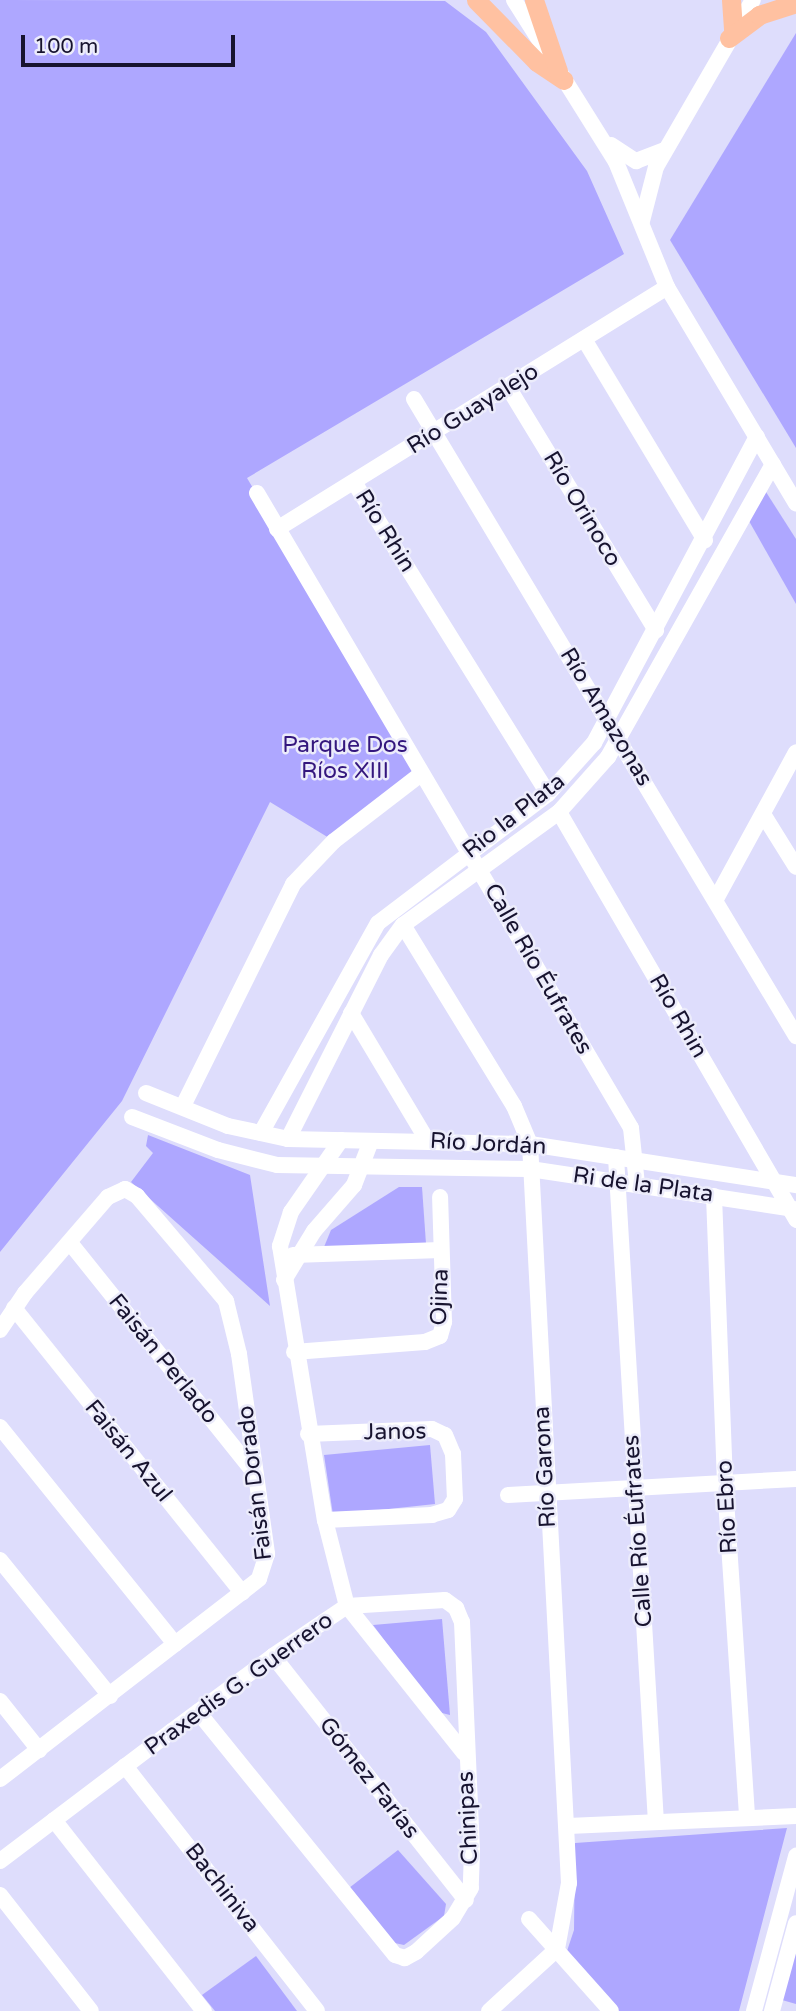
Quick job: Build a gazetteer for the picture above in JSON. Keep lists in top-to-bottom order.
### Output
{
  "streets": {
    "street": [
      "Río Guayalejo",
      "Río Orinoco",
      "Río Rhin",
      "Río Amazonas",
      "Rio la Plata",
      "Calle Río Éufrates",
      "Río Jordán",
      "Ri de la Plata",
      "Ojina",
      "Faisán Perlado",
      "Janos",
      "Faisán Azul",
      "Río Garona",
      "Faisán Dorado",
      "Río Ebro",
      "Praxedis G. Guerrero",
      "Gómez Farías",
      "Chinipas",
      "Bachiniva"
    ]
  },
  "crossings": [
    ["Río Guayalejo", "Río Orinoco"],
    ["Río Guayalejo", "Río Rhin"],
    ["Río Guayalejo", "Río Amazonas"],
    ["Río Guayalejo", "Calle Río Éufrates"],
    ["Río Orinoco", "Rio la Plata"],
    ["Río Rhin", "Rio la Plata"],
    ["Río Rhin", "Río Jordán"],
    ["Río Rhin", "Ri de la Plata"],
    ["Río Amazonas", "Rio la Plata"],
    ["Rio la Plata", "Calle Río Éufrates"],
    ["Rio la Plata", "Río Jordán"],
    ["Rio la Plata", "Río Garona"],
    ["Calle Río Éufrates", "Río Jordán"],
    ["Calle Río Éufrates", "Ri de la Plata"],
    ["Río Jordán", "Río Garona"],
    ["Río Jordán", "Praxedis G. Guerrero"],
    ["Ri de la Plata", "Río Garona"],
    ["Ri de la Plata", "Río Ebro"],
    ["Ri de la Plata", "Praxedis G. Guerrero"],
    ["Ojina", "Praxedis G. Guerrero"],
    ["Faisán Perlado", "Faisán Dorado"],
    ["Janos", "Praxedis G. Guerrero"],
    ["Faisán Azul", "Faisán Dorado"],
    ["Praxedis G. Guerrero", "Gómez Farías"],
    ["Praxedis G. Guerrero", "Chinipas"],
    ["Praxedis G. Guerrero", "Bachiniva"],
    ["Gómez Farías", "Chinipas"]
  ],
  "parks": ["Parque Dos Ríos XIII"],
  "scale_bar": "100 m"
}
